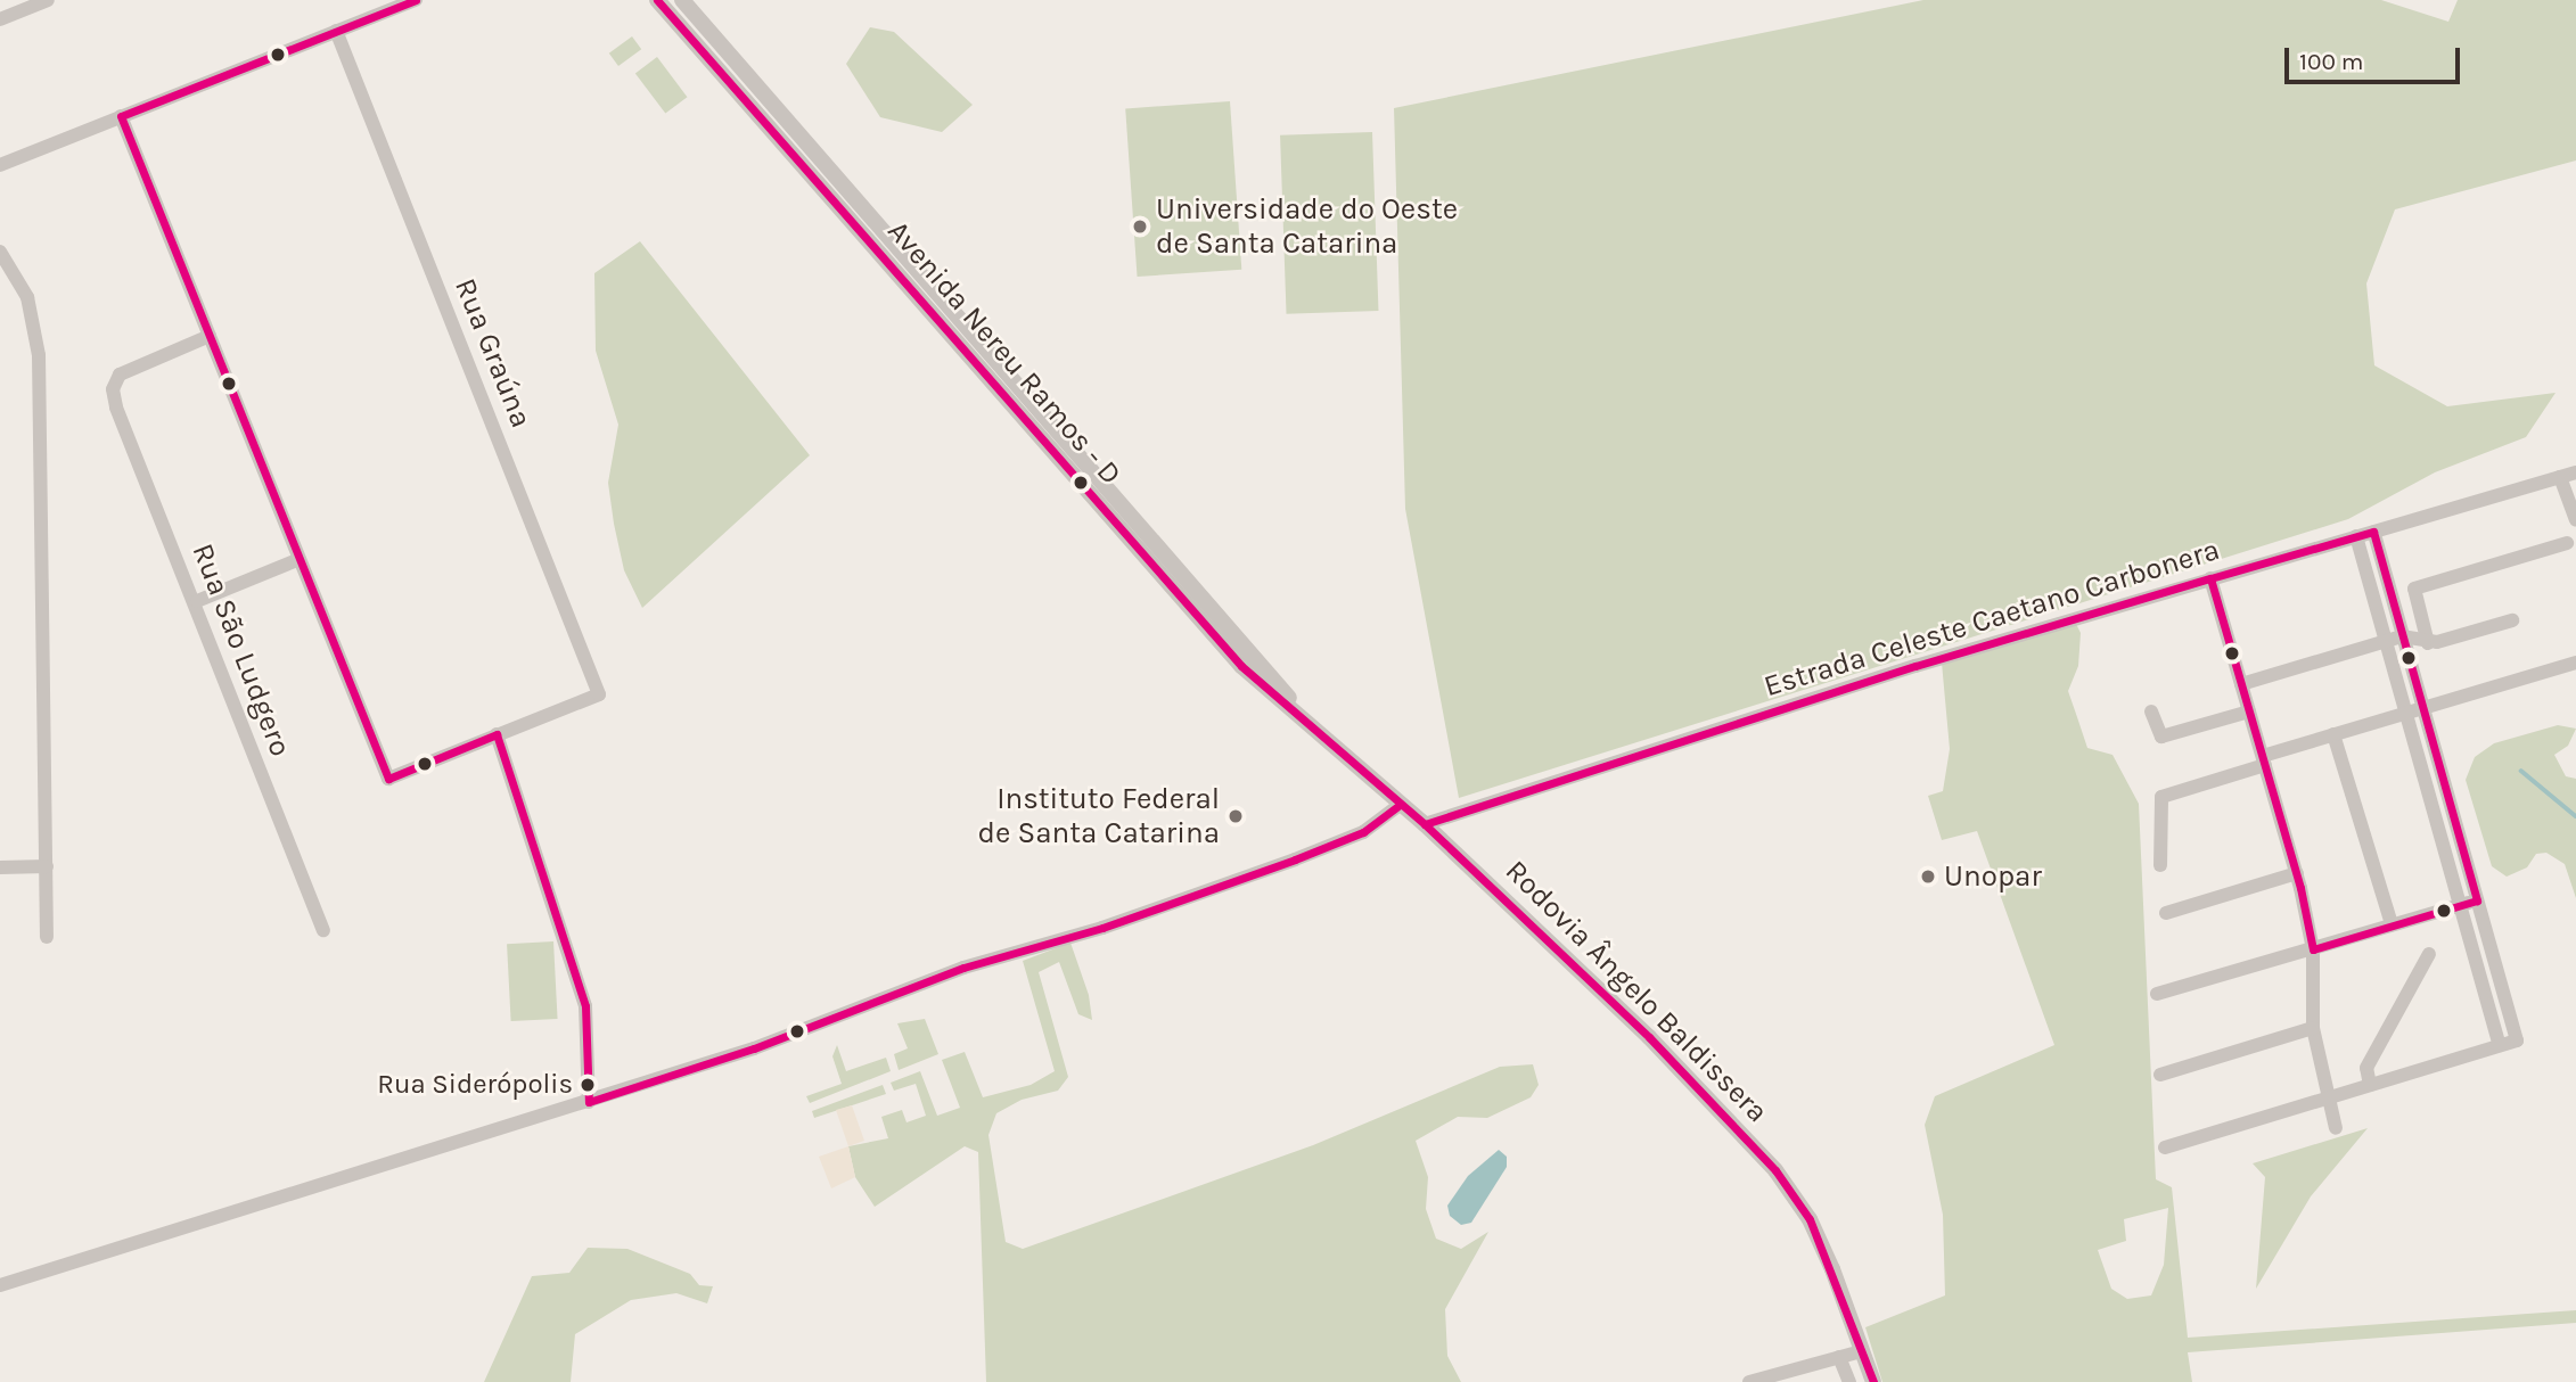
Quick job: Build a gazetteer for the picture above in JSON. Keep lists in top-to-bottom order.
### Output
{
  "streets": {
    "street": [
      "Rua Graúna",
      "Avenida Nereu Ramos - D",
      "Estrada Celeste Caetano Carbonera",
      "Rua São Ludgero",
      "Rodovia Ângelo Baldissera"
    ]
  },
  "crossings": [
    ["Avenida Nereu Ramos - D", "Estrada Celeste Caetano Carbonera"],
    ["Avenida Nereu Ramos - D", "Rodovia Ângelo Baldissera"],
    ["Estrada Celeste Caetano Carbonera", "Rodovia Ângelo Baldissera"]
  ],
  "places": [
    "Universidade do Oeste de Santa Catarina",
    "Instituto Federal de Santa Catarina",
    "Unopar",
    "Rua Siderópolis"
  ],
  "scale_bar": "100 m"
}
